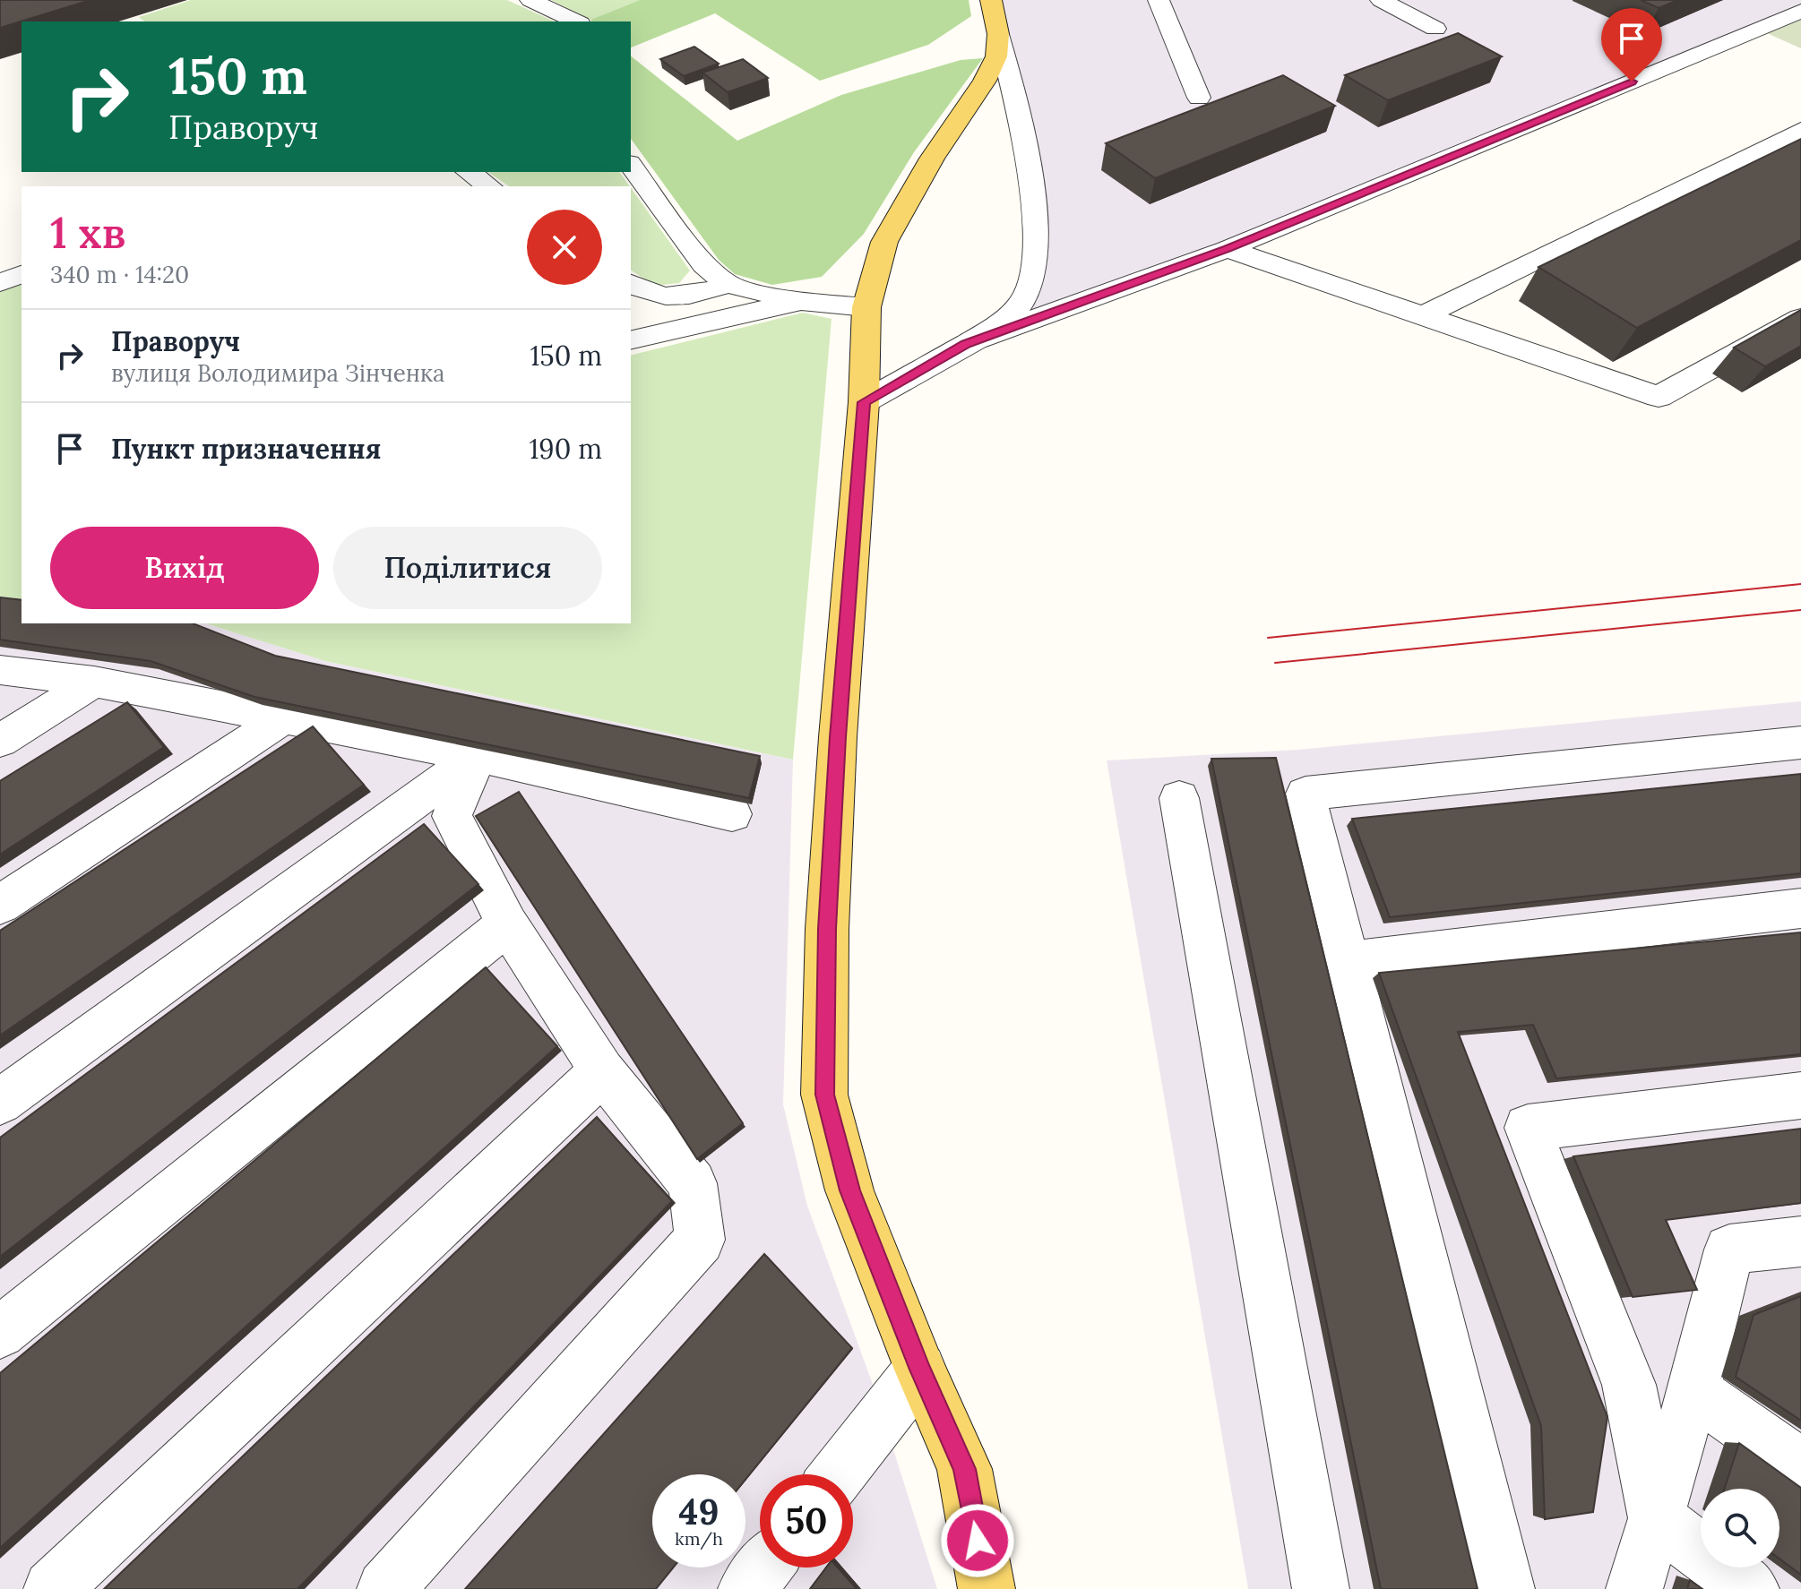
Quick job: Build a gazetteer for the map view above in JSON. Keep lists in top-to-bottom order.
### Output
{
  "page": {
    "turn": ["150 m", "Праворуч"],
    "heading": ["1 хв", "340 m · 14:20"],
    "list": [
      {
        "name": "Праворуч",
        "note": "вулиця Володимира Зінченка",
        "value": "150 m"
      },
      {
        "name": "Пункт призначення",
        "value": "190 m"
      }
    ],
    "buttons": ["Вихід", "Поділитися"],
    "speed": "49 km/h",
    "limit": "50"
  }
}
